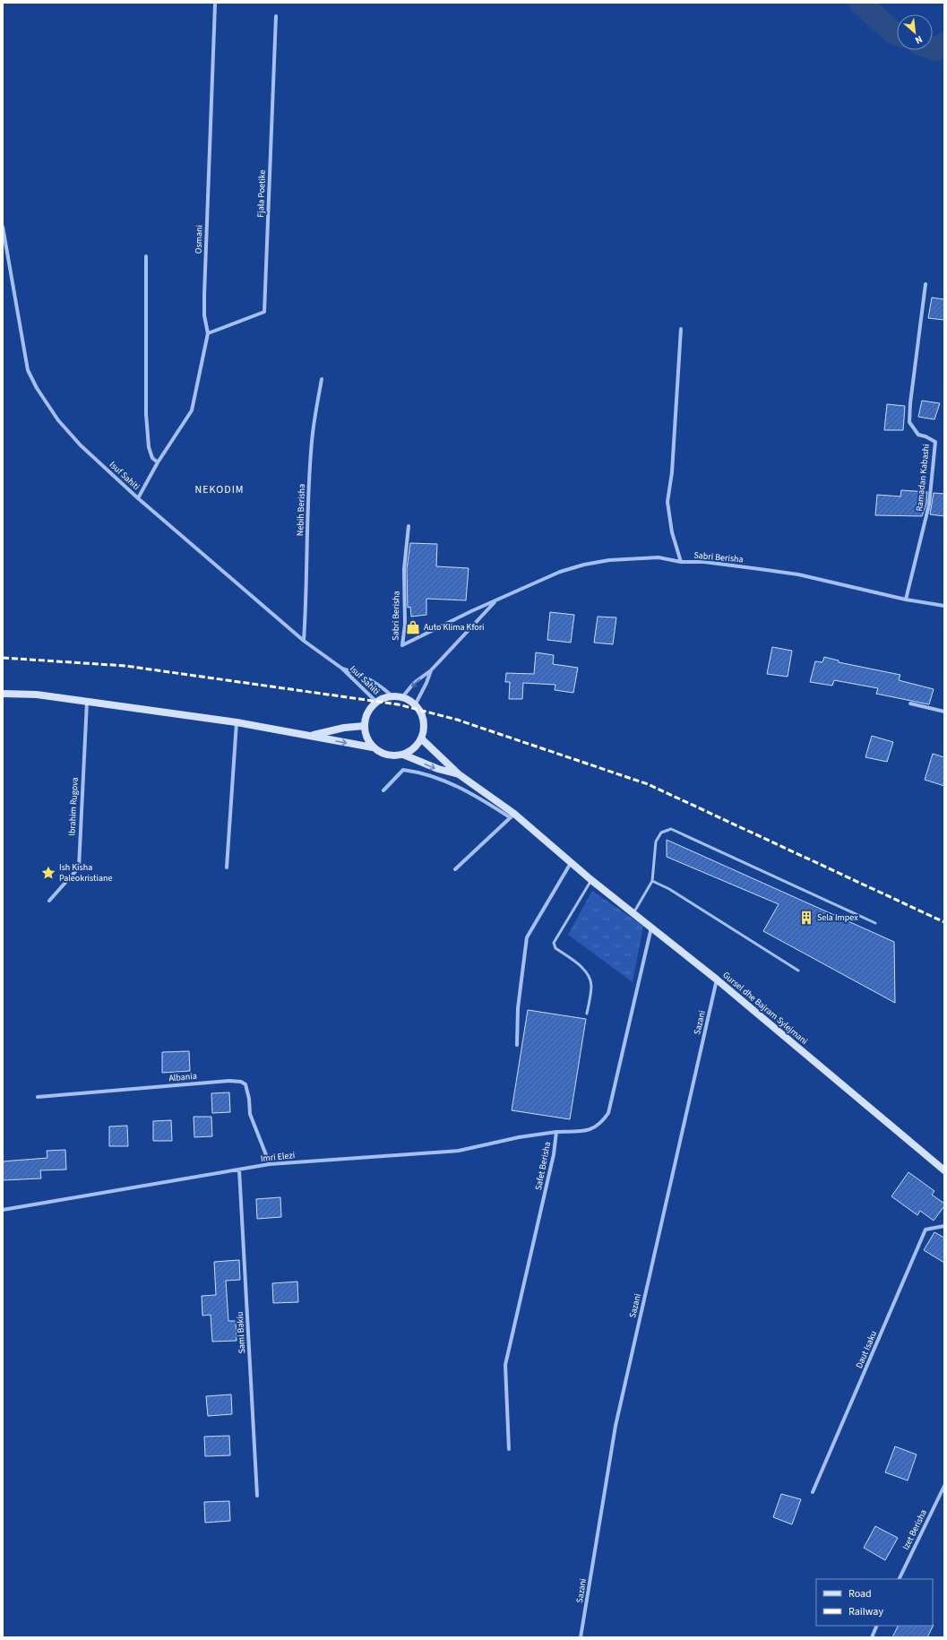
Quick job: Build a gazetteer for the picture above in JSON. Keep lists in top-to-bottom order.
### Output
{
  "streets": {
    "street": [
      "Fjala Poetike",
      "Osmani",
      "Isuf Sahiti",
      "Ramadan Kabashi",
      "Nebih Berisha",
      "Sabri Berisha",
      "Ibrahim Rugova",
      "Gursel dhe Bajram Sylejmani",
      "Sazani",
      "Albania",
      "Imri Elezi",
      "Safet Berisha",
      "Sami Bakiu",
      "Daut Isaku",
      "Izet Berisha"
    ]
  },
  "crossings": [
    ["Fjala Poetike", "Osmani"],
    ["Osmani", "Isuf Sahiti"],
    ["Isuf Sahiti", "Nebih Berisha"],
    ["Isuf Sahiti", "Sabri Berisha"],
    ["Isuf Sahiti", "Gursel dhe Bajram Sylejmani"],
    ["Ramadan Kabashi", "Sabri Berisha"],
    ["Sabri Berisha", "Gursel dhe Bajram Sylejmani"],
    ["Gursel dhe Bajram Sylejmani", "Sazani"],
    ["Gursel dhe Bajram Sylejmani", "Safet Berisha"],
    ["Albania", "Imri Elezi"],
    ["Imri Elezi", "Safet Berisha"],
    ["Imri Elezi", "Sami Bakiu"]
  ],
  "districts": ["NEKODIM"],
  "places": {
    "shop": ["Auto Klima Kfori"],
    "place": ["Ish Kisha Paleokristiane"],
    "building": ["Sela Impex"]
  },
  "legend": ["Road", "Railway"],
  "north": "bottom right"
}
